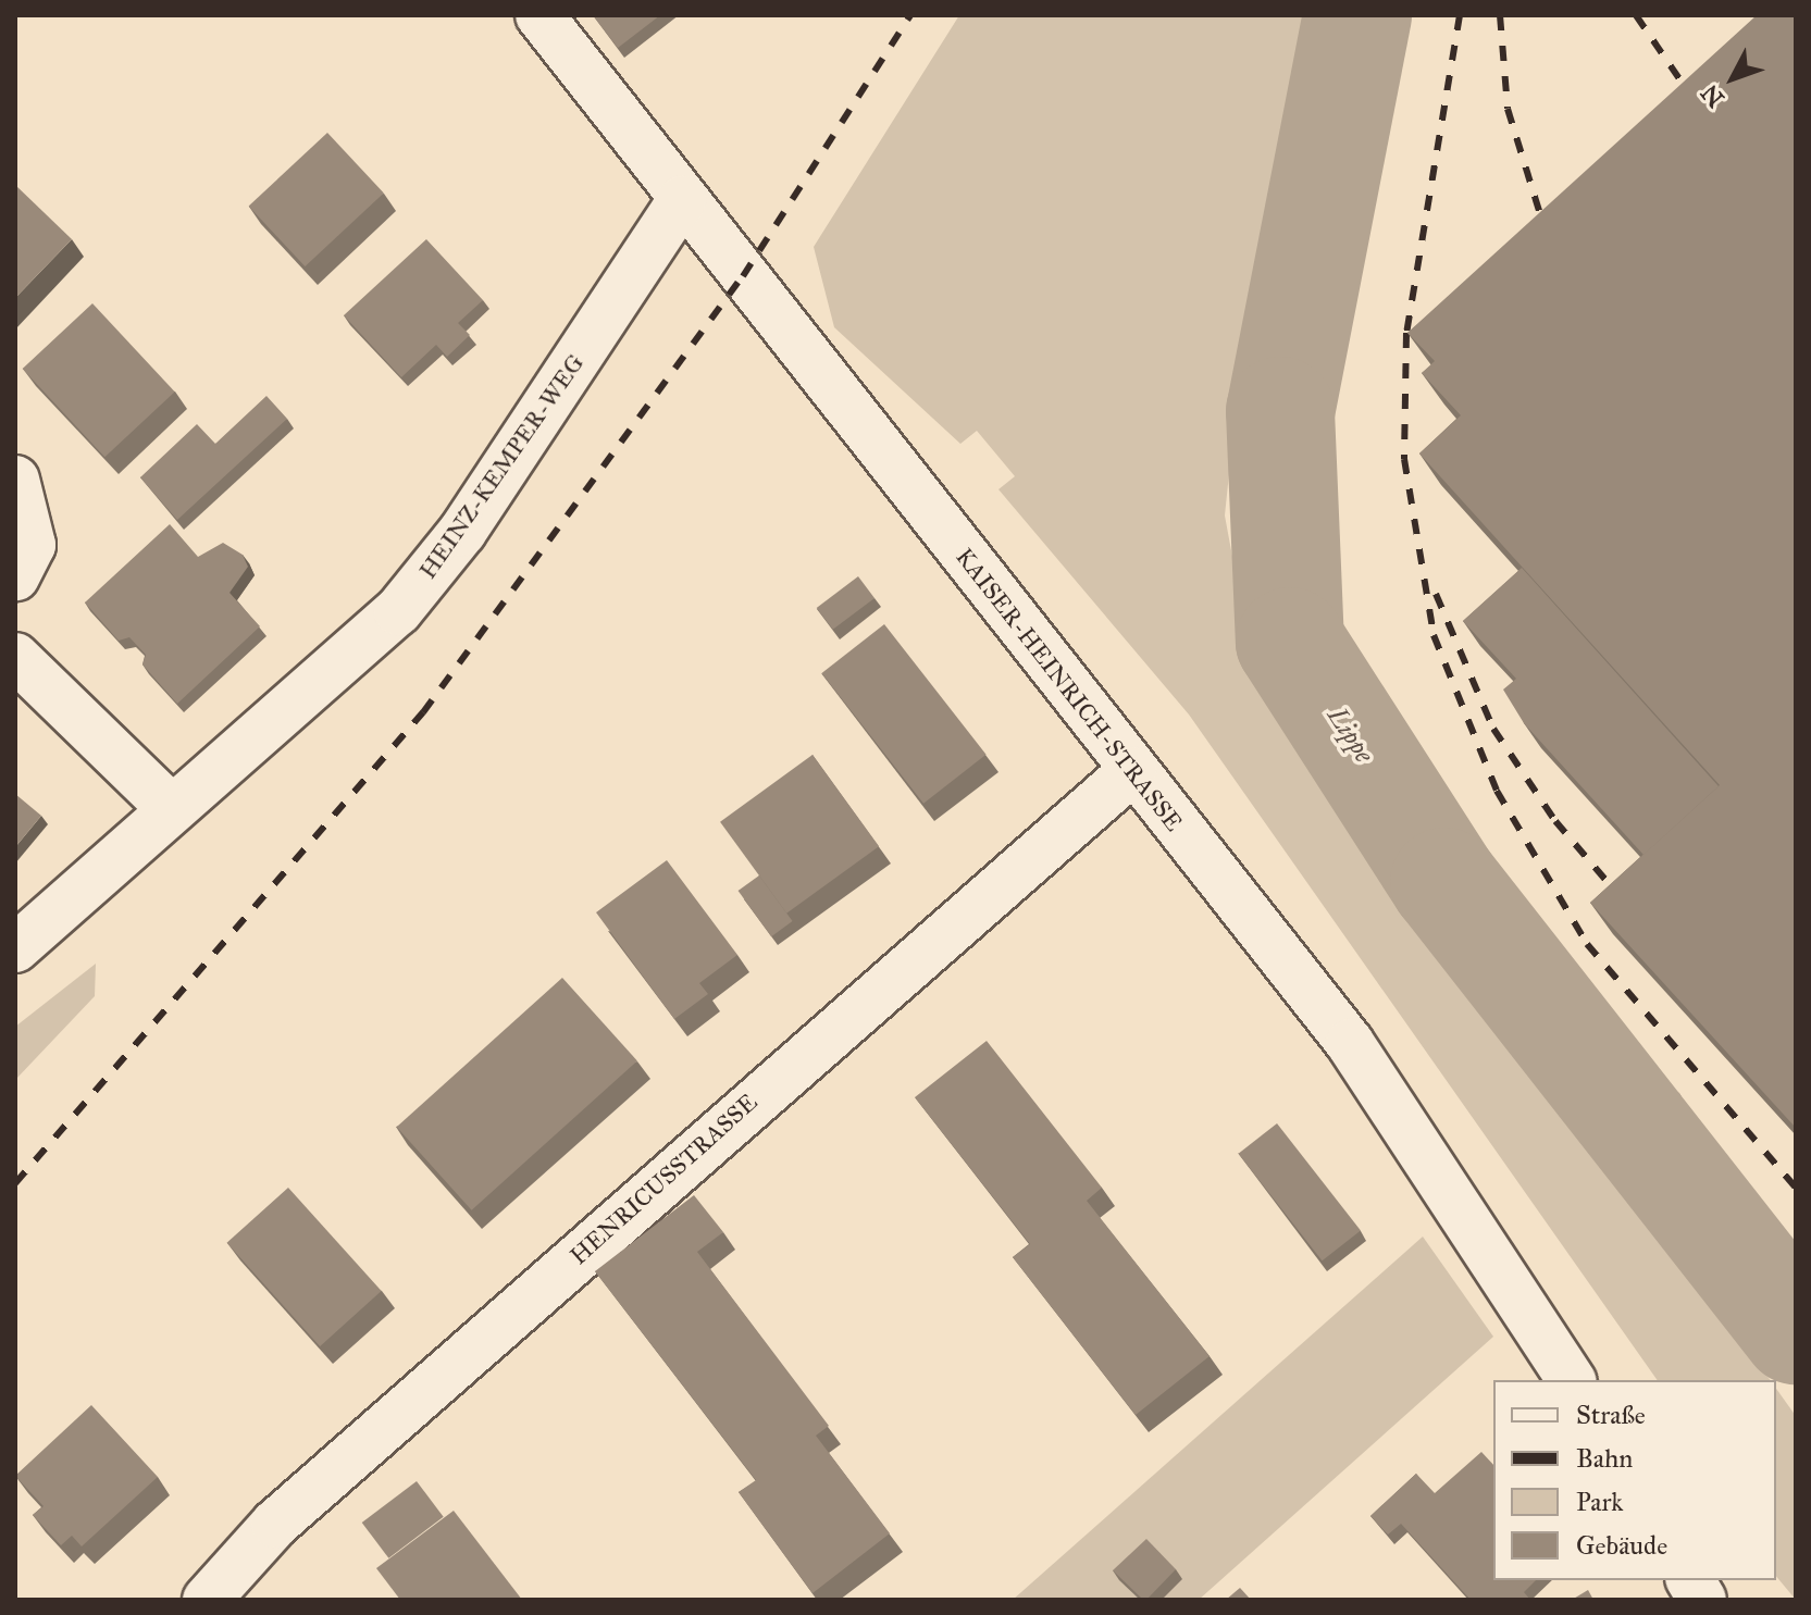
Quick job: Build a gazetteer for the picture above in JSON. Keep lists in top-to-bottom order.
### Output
{
  "streets": {
    "street": ["HEINZ-KEMPER-WEG", "KAISER-HEINRICH-STRASSE", "HENRICUSSTRASSE"]
  },
  "crossings": [
    ["HEINZ-KEMPER-WEG", "KAISER-HEINRICH-STRASSE"],
    ["KAISER-HEINRICH-STRASSE", "HENRICUSSTRASSE"]
  ],
  "water": ["Lippe"],
  "legend": [
    "Straße",
    "Bahn",
    "Park",
    "Gebäude"
  ],
  "north": "bottom left"
}
